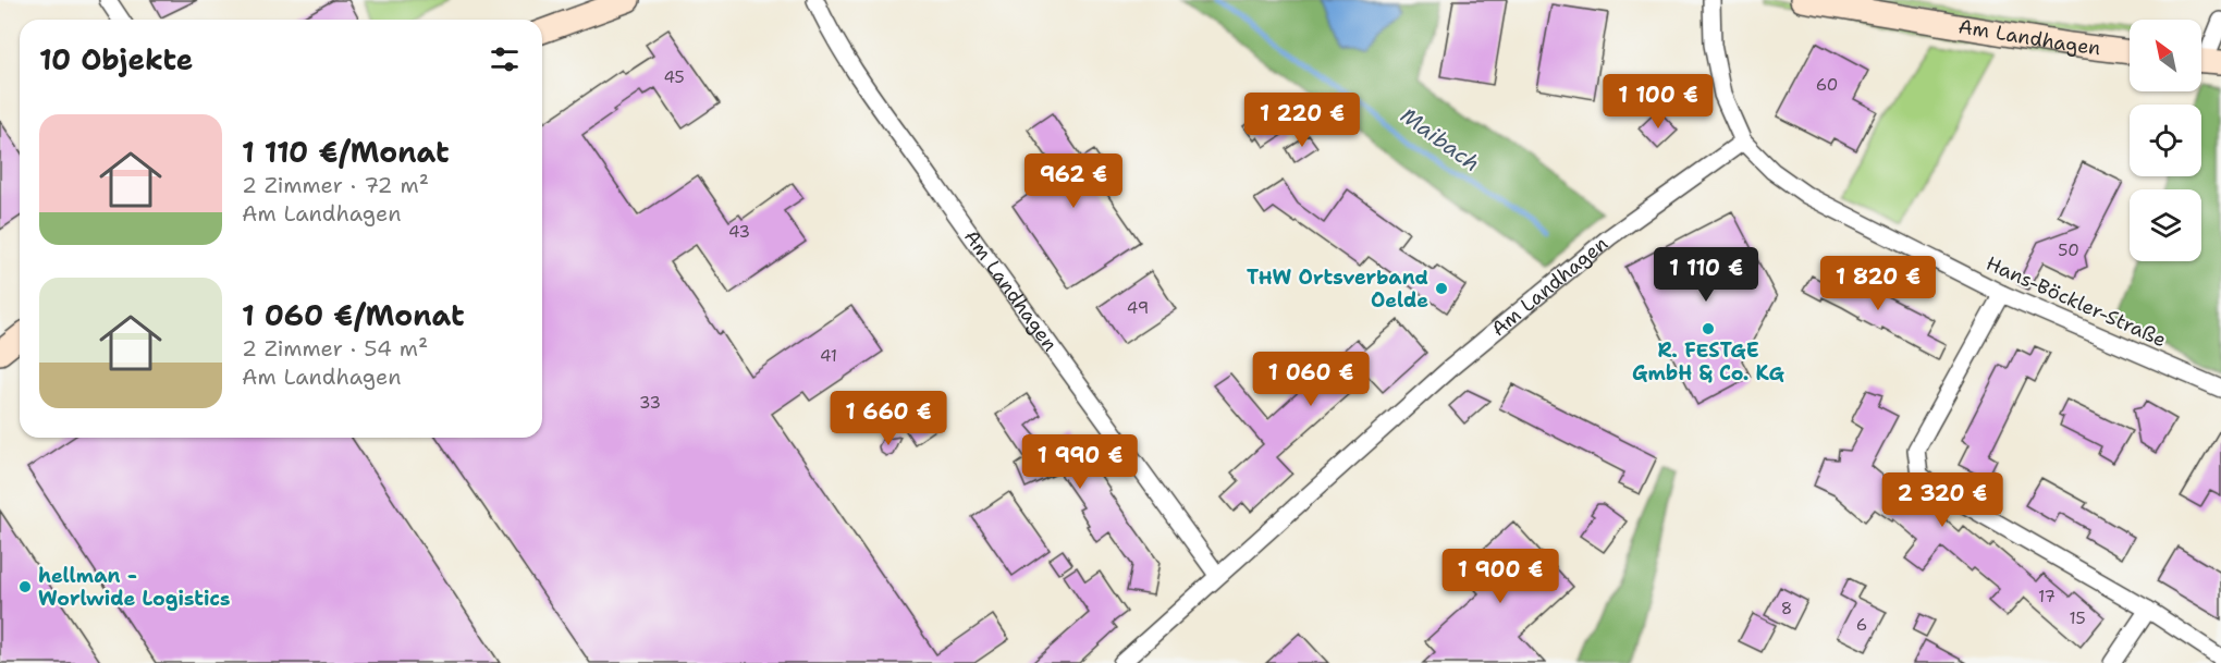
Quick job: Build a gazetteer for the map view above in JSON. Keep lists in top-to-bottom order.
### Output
{
  "streets": {
    "street": ["Am Landhagen", "Hans-Böckler-Straße"]
  },
  "crossings": [
    ["Am Landhagen", "Hans-Böckler-Straße"]
  ],
  "water": ["Maibach"],
  "places": ["THW Ortsverband Oelde", "R. FESTGE GmbH & Co. KG", "hellman - Worlwide Logistics"],
  "house_numbers": [
    "45",
    "60",
    "43",
    "50",
    "49",
    "41",
    "33",
    "17",
    "8",
    "15",
    "6"
  ],
  "north": "top left",
  "page": {
    "heading": "10 Objekte",
    "price": [
      "1 100 €",
      "1 220 €",
      "962 €",
      "1 110 €",
      "1 820 €",
      "1 060 €",
      "1 660 €",
      "1 990 €",
      "2 320 €",
      "1 900 €"
    ],
    "list": [
      {
        "name": "1 110 €/Monat",
        "note": "2 Zimmer · 72 m² · Am Landhagen"
      },
      {
        "name": "1 060 €/Monat",
        "note": "2 Zimmer · 54 m² · Am Landhagen"
      }
    ]
  }
}
